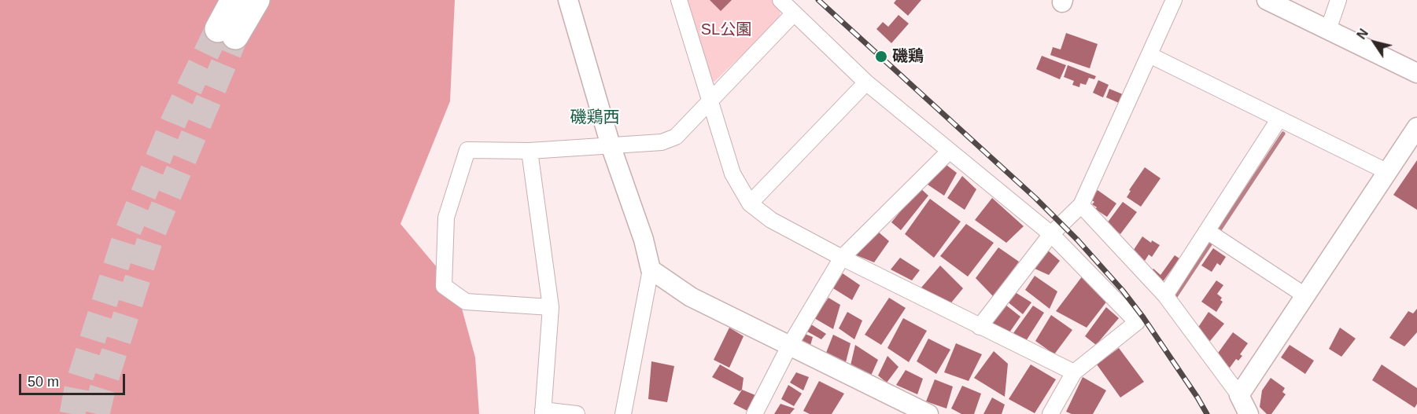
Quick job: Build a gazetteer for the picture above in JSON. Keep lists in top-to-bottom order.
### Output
{
  "districts": ["磯鶏西"],
  "parks": ["SL公園"],
  "places": ["磯鶏"],
  "scale_bar": "50 m",
  "north": "top left"
}
